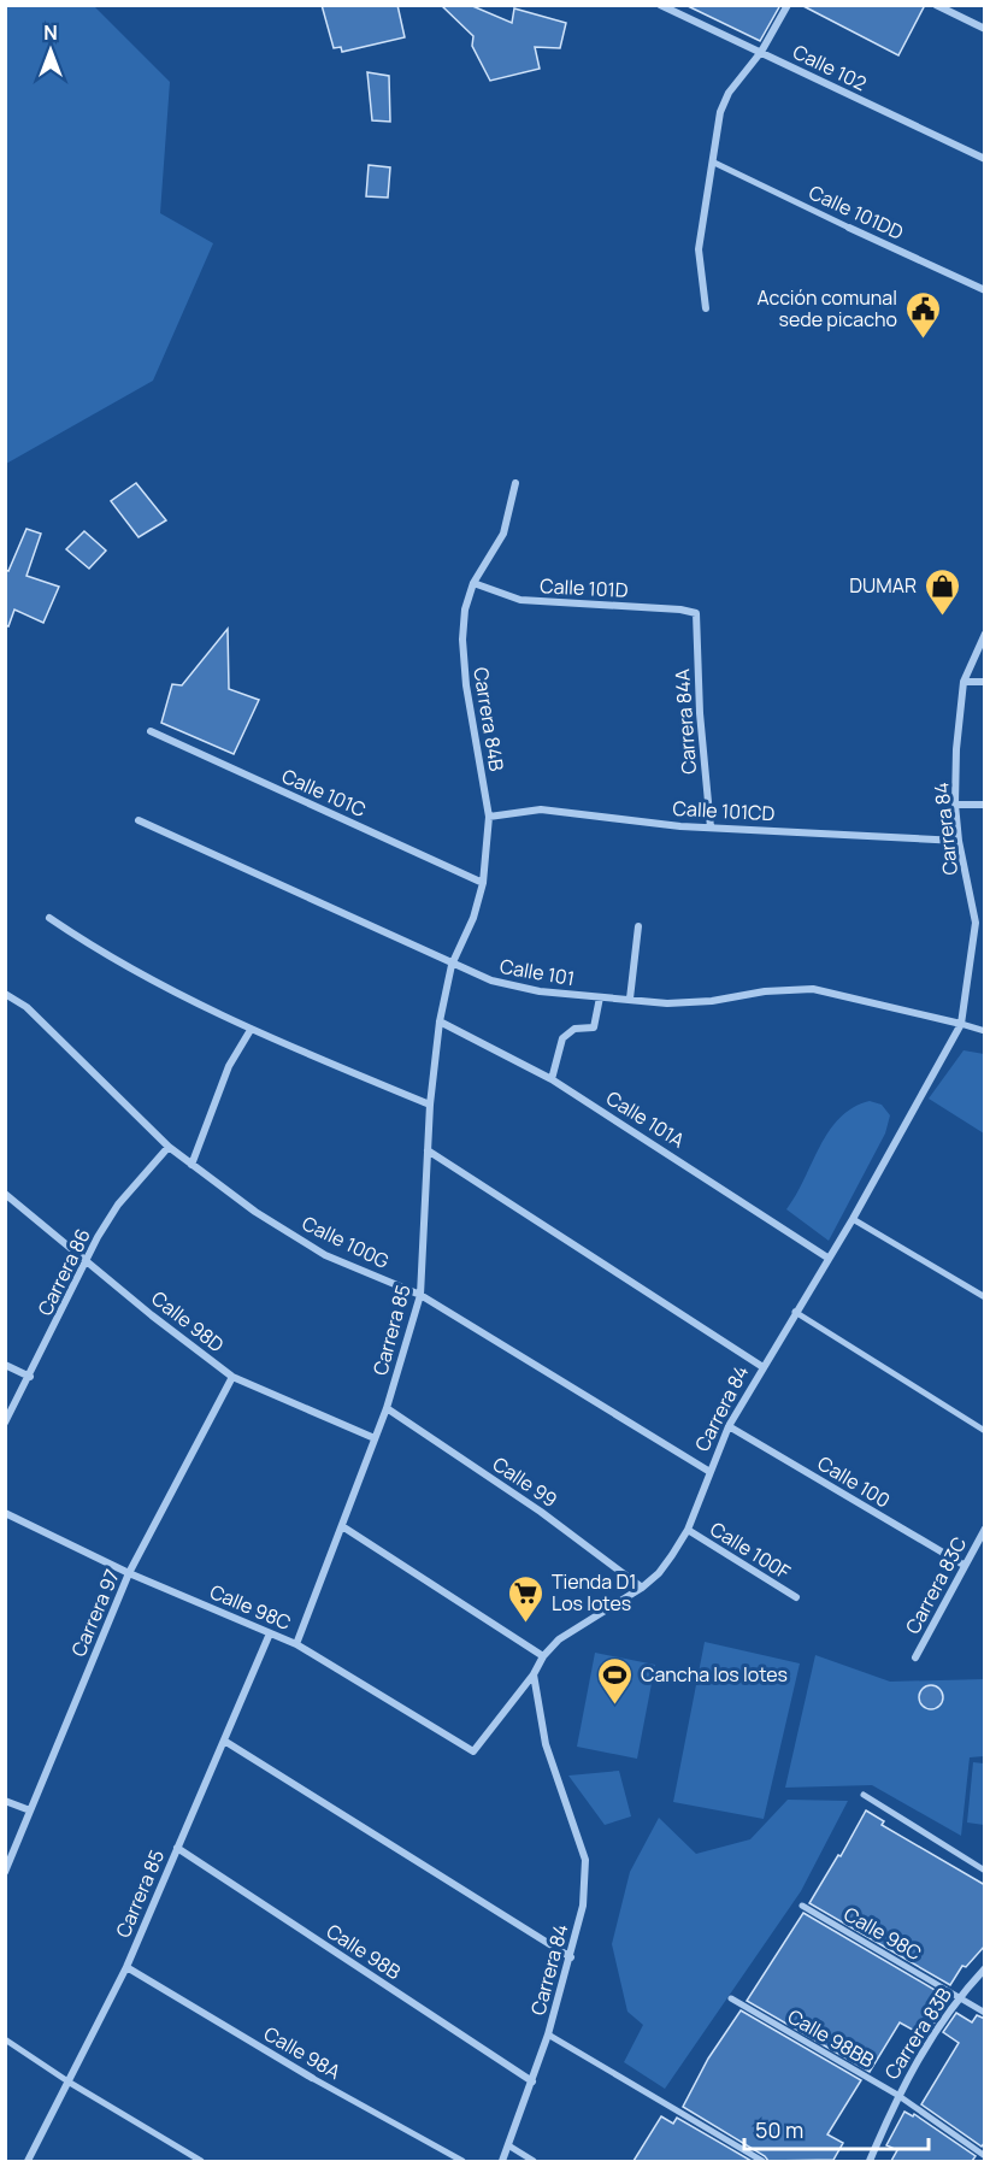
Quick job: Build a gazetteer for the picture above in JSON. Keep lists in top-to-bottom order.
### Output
{
  "streets": {
    "street": [
      "Calle 102",
      "Calle 101DD",
      "Calle 101D",
      "Carrera 84B",
      "Carrera 84A",
      "Calle 101C",
      "Calle 101CD",
      "Carrera 84",
      "Calle 101",
      "Calle 101A",
      "Calle 100G",
      "Carrera 86",
      "Calle 98D",
      "Carrera 85",
      "Calle 99",
      "Calle 100",
      "Calle 100F",
      "Carrera 83C",
      "Calle 98C",
      "Carrera 97",
      "Calle 98B",
      "Carrera 83B",
      "Calle 98BB",
      "Calle 98A"
    ]
  },
  "crossings": [
    ["Calle 101D", "Carrera 84B"],
    ["Calle 101D", "Carrera 84A"],
    ["Carrera 84B", "Calle 101C"],
    ["Carrera 84B", "Calle 101CD"],
    ["Carrera 84B", "Calle 101"],
    ["Carrera 84B", "Carrera 85"],
    ["Carrera 84A", "Calle 101CD"],
    ["Calle 101CD", "Carrera 84"],
    ["Carrera 84", "Calle 101"],
    ["Carrera 84", "Calle 101A"],
    ["Carrera 84", "Calle 100G"],
    ["Carrera 84", "Calle 99"],
    ["Carrera 84", "Calle 100"],
    ["Carrera 84", "Calle 100F"],
    ["Carrera 84", "Calle 98C"],
    ["Carrera 84", "Calle 98B"],
    ["Calle 101", "Carrera 85"],
    ["Calle 101A", "Carrera 85"],
    ["Calle 100G", "Carrera 86"],
    ["Calle 100G", "Carrera 85"],
    ["Carrera 86", "Calle 98D"],
    ["Calle 98D", "Carrera 85"],
    ["Calle 98D", "Carrera 97"],
    ["Carrera 85", "Calle 99"],
    ["Carrera 85", "Calle 98C"],
    ["Carrera 85", "Calle 98B"],
    ["Carrera 85", "Calle 98A"],
    ["Calle 100", "Carrera 83C"],
    ["Calle 98C", "Carrera 97"],
    ["Calle 98C", "Carrera 83B"],
    ["Carrera 83B", "Calle 98BB"]
  ],
  "places": {
    "public building": ["Acción comunal sede picacho"],
    "shop": ["DUMAR"],
    "supermarket": ["Tienda D1 Los lotes"],
    "sports": ["Cancha los lotes"]
  },
  "scale_bar": "50 m",
  "north": "top"
}
